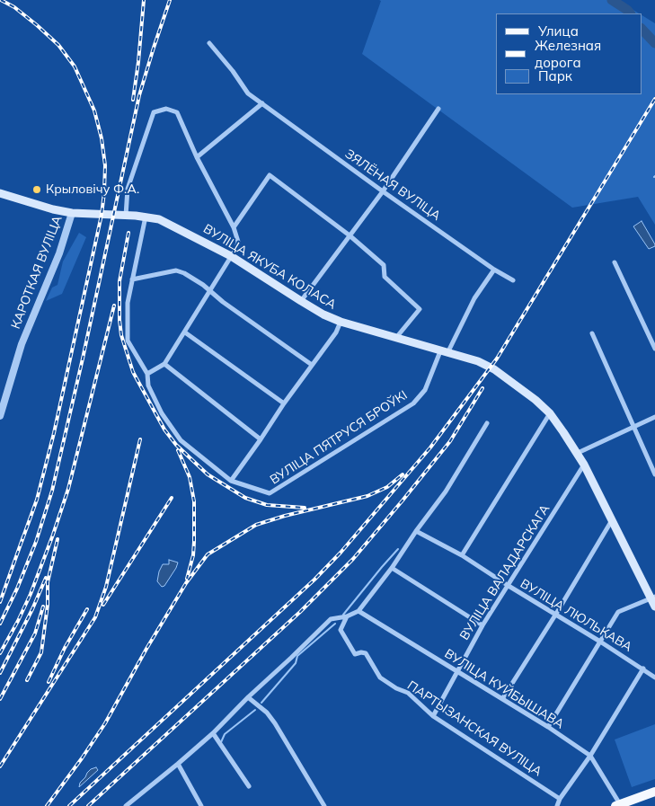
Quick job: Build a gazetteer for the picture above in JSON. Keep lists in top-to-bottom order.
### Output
{
  "streets": {
    "main road": ["ВУЛІЦА ЯКУБА КОЛАСА"],
    "street": [
      "ЗЯЛЁНАЯ ВУЛІЦА",
      "КАРОТКАЯ ВУЛІЦА",
      "ВУЛІЦА ПЯТРУСЯ БРОЎКІ",
      "ВУЛІЦА ВАЛАДАРСКАГА",
      "ВУЛІЦА ЛЮЛЬКАВА",
      "ВУЛІЦА КУЙБЫШАВА",
      "ПАРТЫЗАНСКАЯ ВУЛІЦА"
    ]
  },
  "crossings": [
    ["ЗЯЛЁНАЯ ВУЛІЦА", "ВУЛІЦА ПЯТРУСЯ БРОЎКІ"],
    ["ВУЛІЦА ЯКУБА КОЛАСА", "КАРОТКАЯ ВУЛІЦА"],
    ["ВУЛІЦА ЯКУБА КОЛАСА", "ВУЛІЦА ПЯТРУСЯ БРОЎКІ"],
    ["ВУЛІЦА ЯКУБА КОЛАСА", "ВУЛІЦА ВАЛАДАРСКАГА"],
    ["ВУЛІЦА ВАЛАДАРСКАГА", "ВУЛІЦА ЛЮЛЬКАВА"],
    ["ВУЛІЦА ВАЛАДАРСКАГА", "ВУЛІЦА КУЙБЫШАВА"],
    ["ВУЛІЦА ВАЛАДАРСКАГА", "ПАРТЫЗАНСКАЯ ВУЛІЦА"]
  ],
  "places": ["Крыловічу Ф.А."],
  "legend": ["Улица", "Железная дорога", "Парк"]
}
